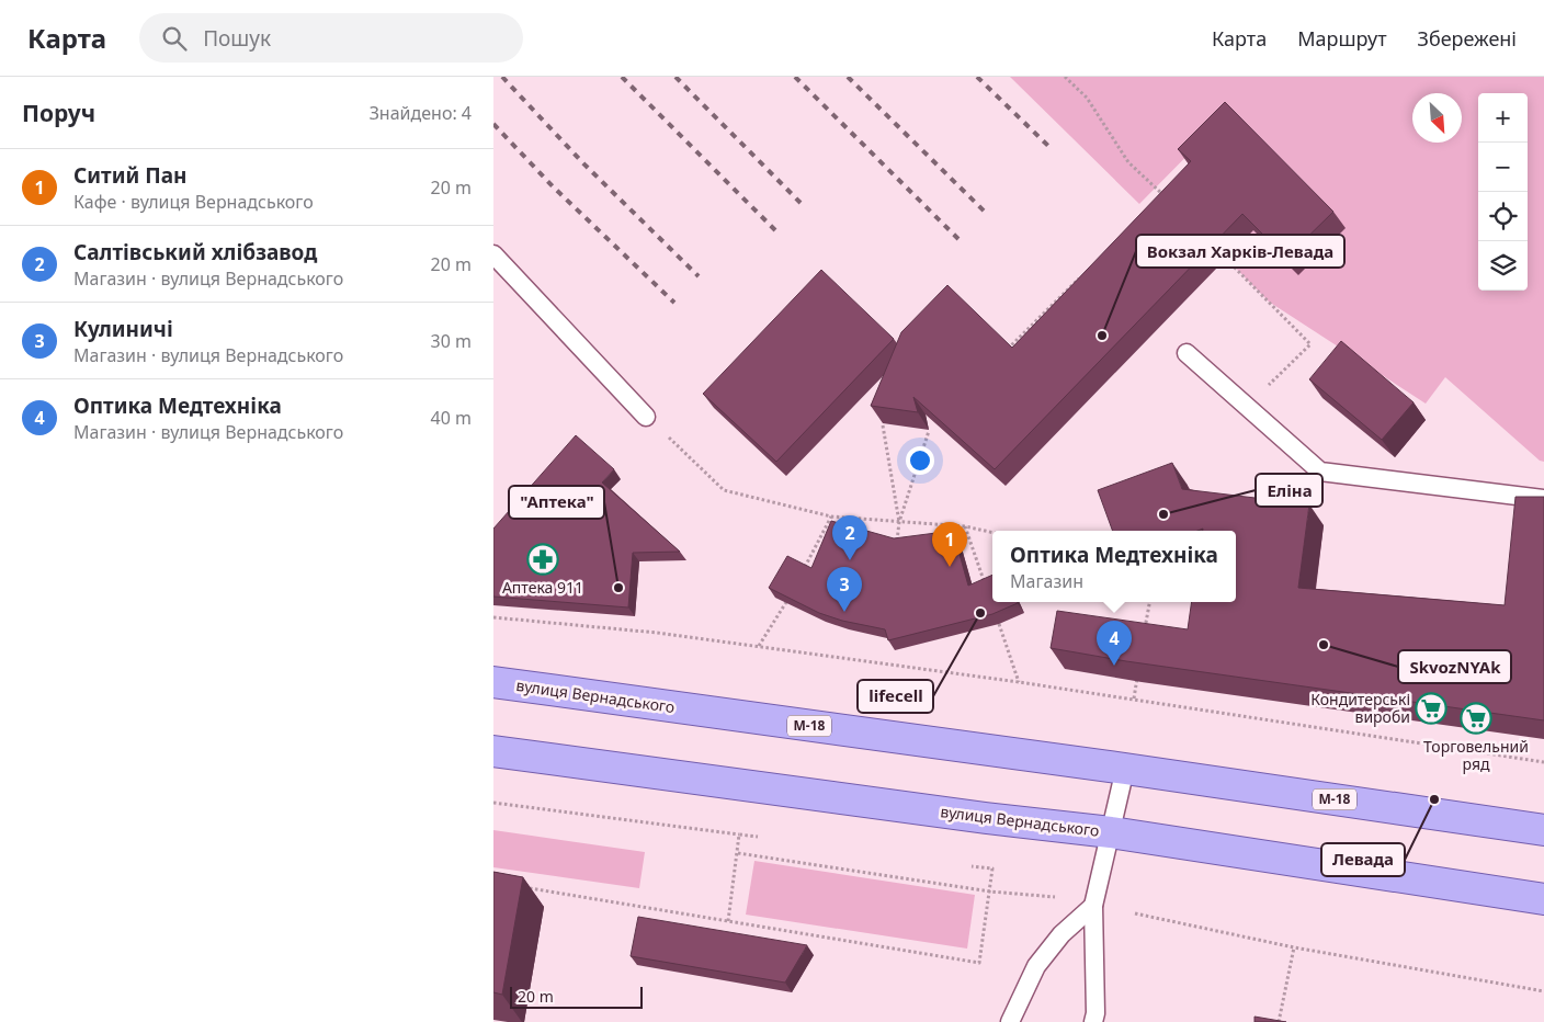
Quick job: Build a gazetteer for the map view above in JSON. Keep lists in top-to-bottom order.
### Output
{
  "streets": {
    "main road": ["вулиця Вернадського", "М-18"]
  },
  "places": {
    "other": [
      "Вокзал Харків-Левада",
      "Еліна",
      "\"Аптека\"",
      "lifecell",
      "SkvozNYAk",
      "Левада"
    ],
    "pharmacy": ["Аптека 911"],
    "supermarket": ["Кондитерські вироби", "Торговельний ряд"]
  },
  "scale_bar": "20 m",
  "north": "bottom right",
  "page": {
    "header": "Карта",
    "search": "Пошук",
    "nav": ["Карта", "Маршрут", "Збережені"],
    "heading": ["Поруч", "Знайдено: 4"],
    "map_buttons": ["+", "−"],
    "list": [
      {
        "mark": "1",
        "name": "Ситий Пан",
        "note": "Кафе · вулиця Вернадського",
        "value": "20 m"
      },
      {
        "mark": "2",
        "name": "Салтівський хлібзавод",
        "note": "Магазин · вулиця Вернадського",
        "value": "20 m"
      },
      {
        "mark": "3",
        "name": "Кулиничі",
        "note": "Магазин · вулиця Вернадського",
        "value": "30 m"
      },
      {
        "mark": "4",
        "name": "Оптика Медтехніка",
        "note": "Магазин · вулиця Вернадського",
        "value": "40 m"
      }
    ],
    "pins": [
      "2",
      "1",
      "3",
      "4"
    ],
    "popup": ["Оптика Медтехніка", "Магазин"],
    "scale": "20 m"
  }
}
